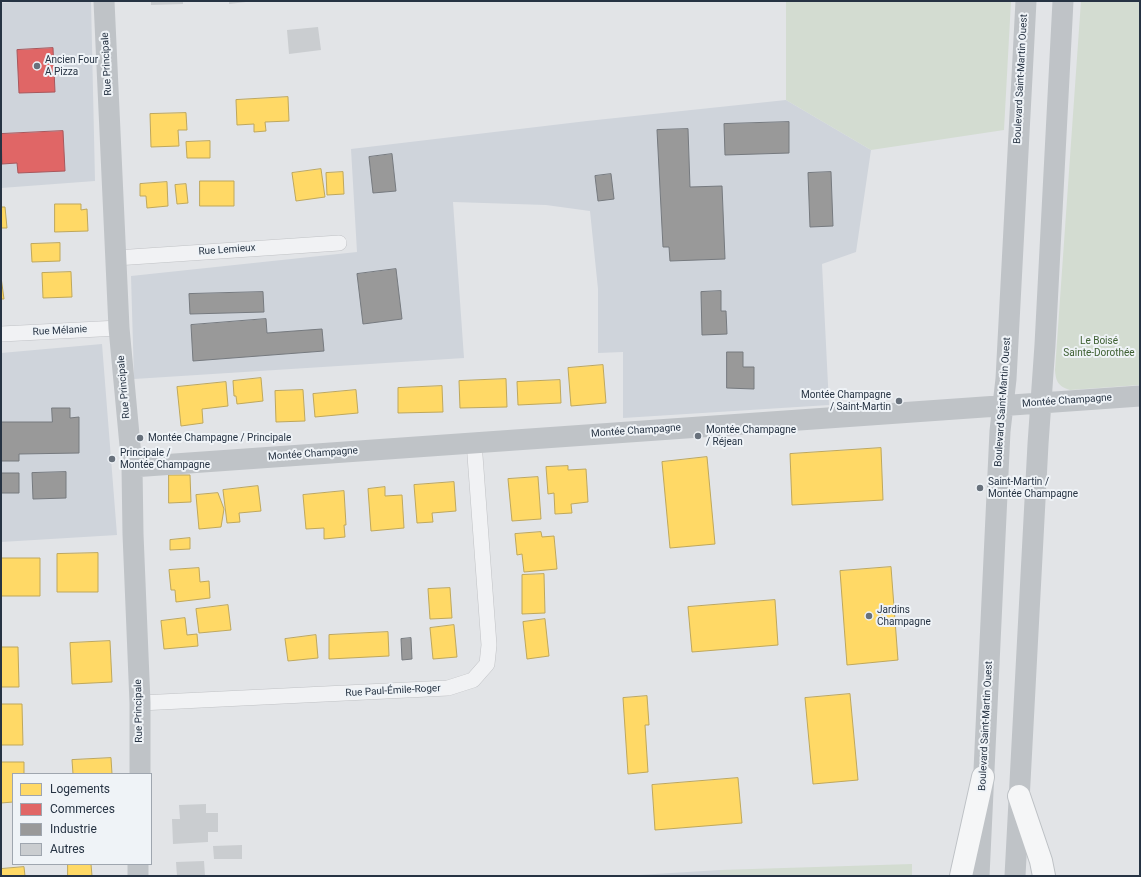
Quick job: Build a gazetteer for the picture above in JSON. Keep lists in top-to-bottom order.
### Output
{
  "streets": {
    "street": [
      "Rue Principale",
      "Boulevard Saint-Martin Ouest",
      "Rue Lemieux",
      "Rue Mélanie",
      "Montée Champagne",
      "Rue Paul-Émile-Roger"
    ]
  },
  "crossings": [
    ["Rue Principale", "Rue Lemieux"],
    ["Rue Principale", "Rue Mélanie"],
    ["Rue Principale", "Montée Champagne"],
    ["Rue Principale", "Rue Paul-Émile-Roger"],
    ["Boulevard Saint-Martin Ouest", "Montée Champagne"],
    ["Montée Champagne", "Rue Paul-Émile-Roger"]
  ],
  "parks": ["Le Boisé Sainte-Dorothée"],
  "places": [
    "Ancien Four A Pizza",
    "Montée Champagne / Saint-Martin",
    "Montée Champagne / Réjean",
    "Montée Champagne / Principale",
    "Principale / Montée Champagne",
    "Saint-Martin / Montée Champagne",
    "Jardins Champagne"
  ],
  "legend": [
    "Logements",
    "Commerces",
    "Industrie",
    "Autres"
  ]
}
